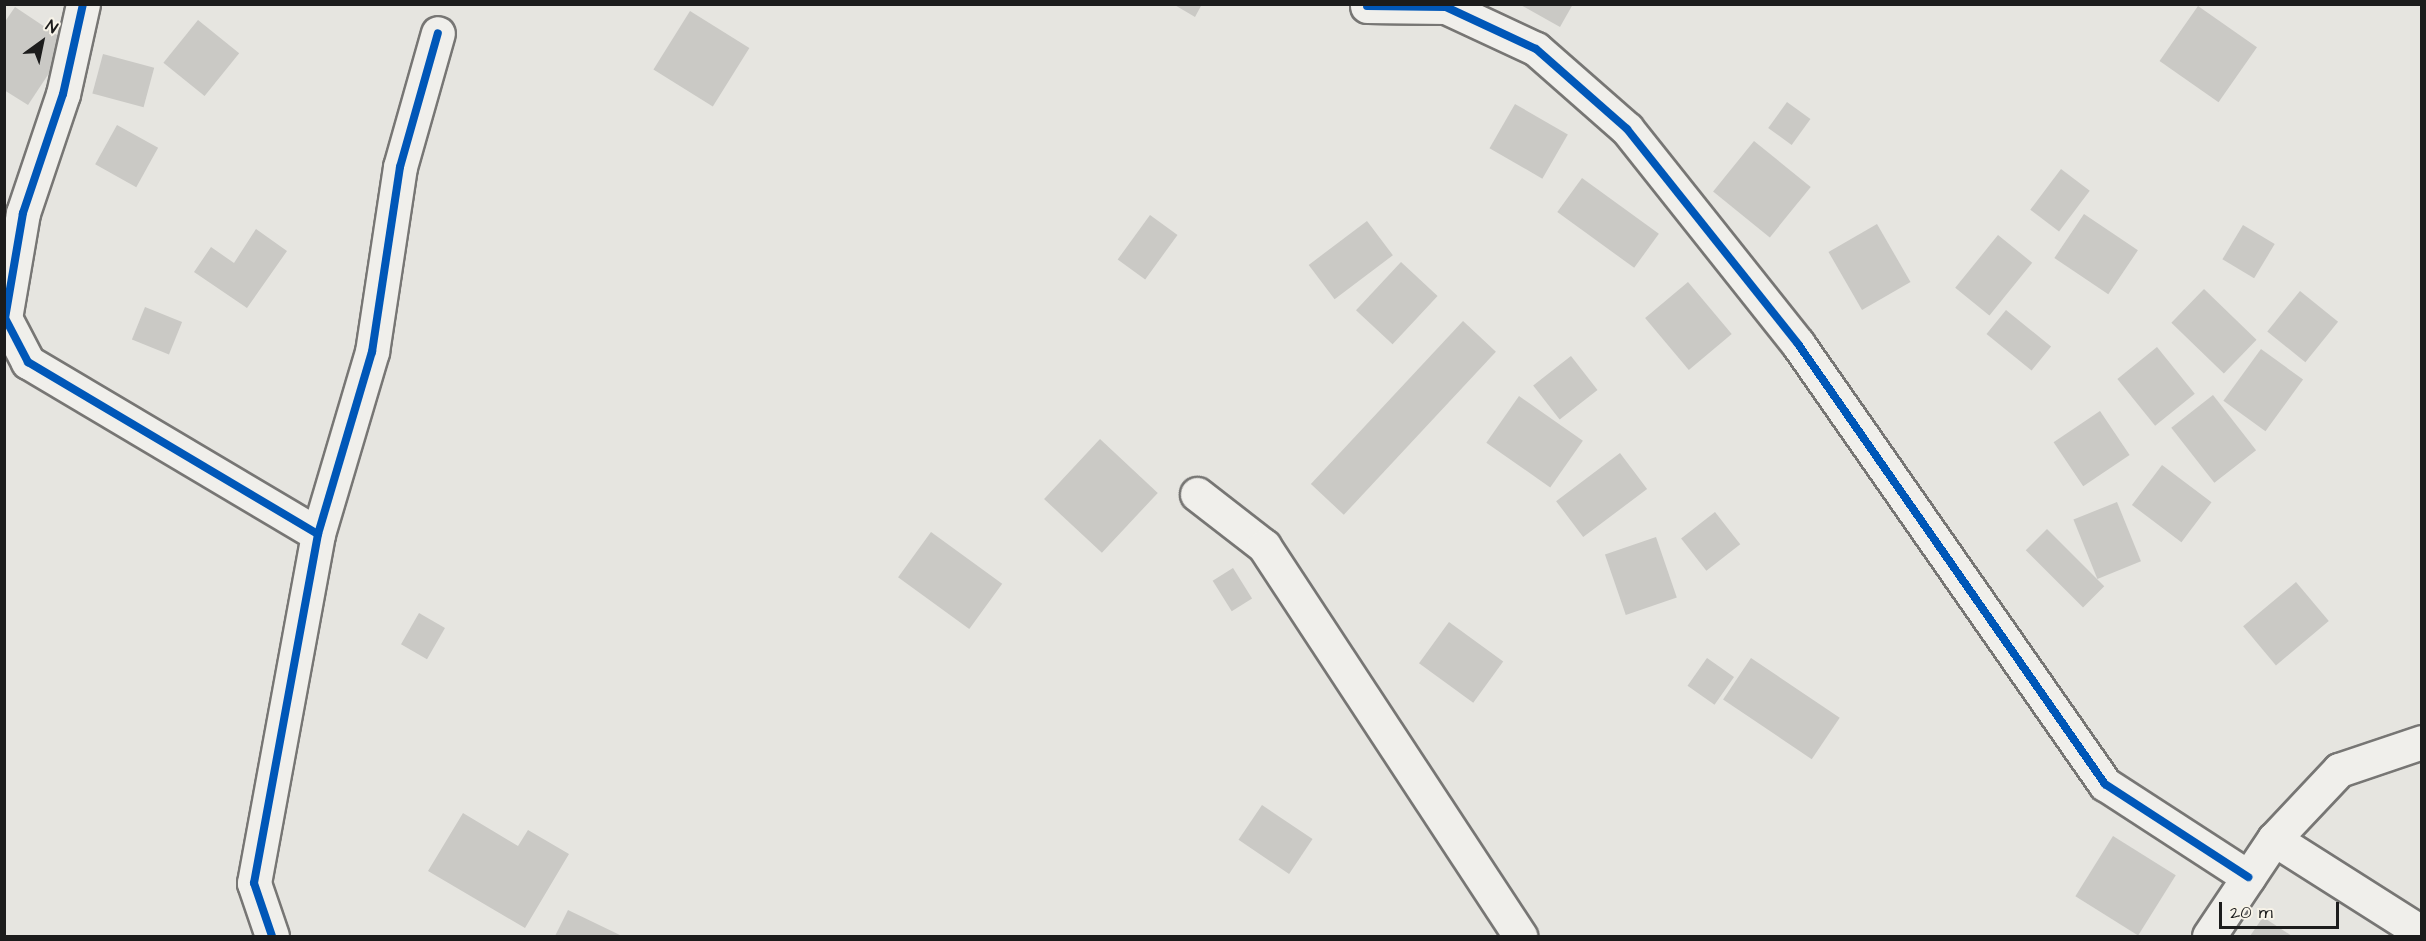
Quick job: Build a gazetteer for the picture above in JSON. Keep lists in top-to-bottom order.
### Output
{
  "scale_bar": "20 m",
  "north": "top right"
}
